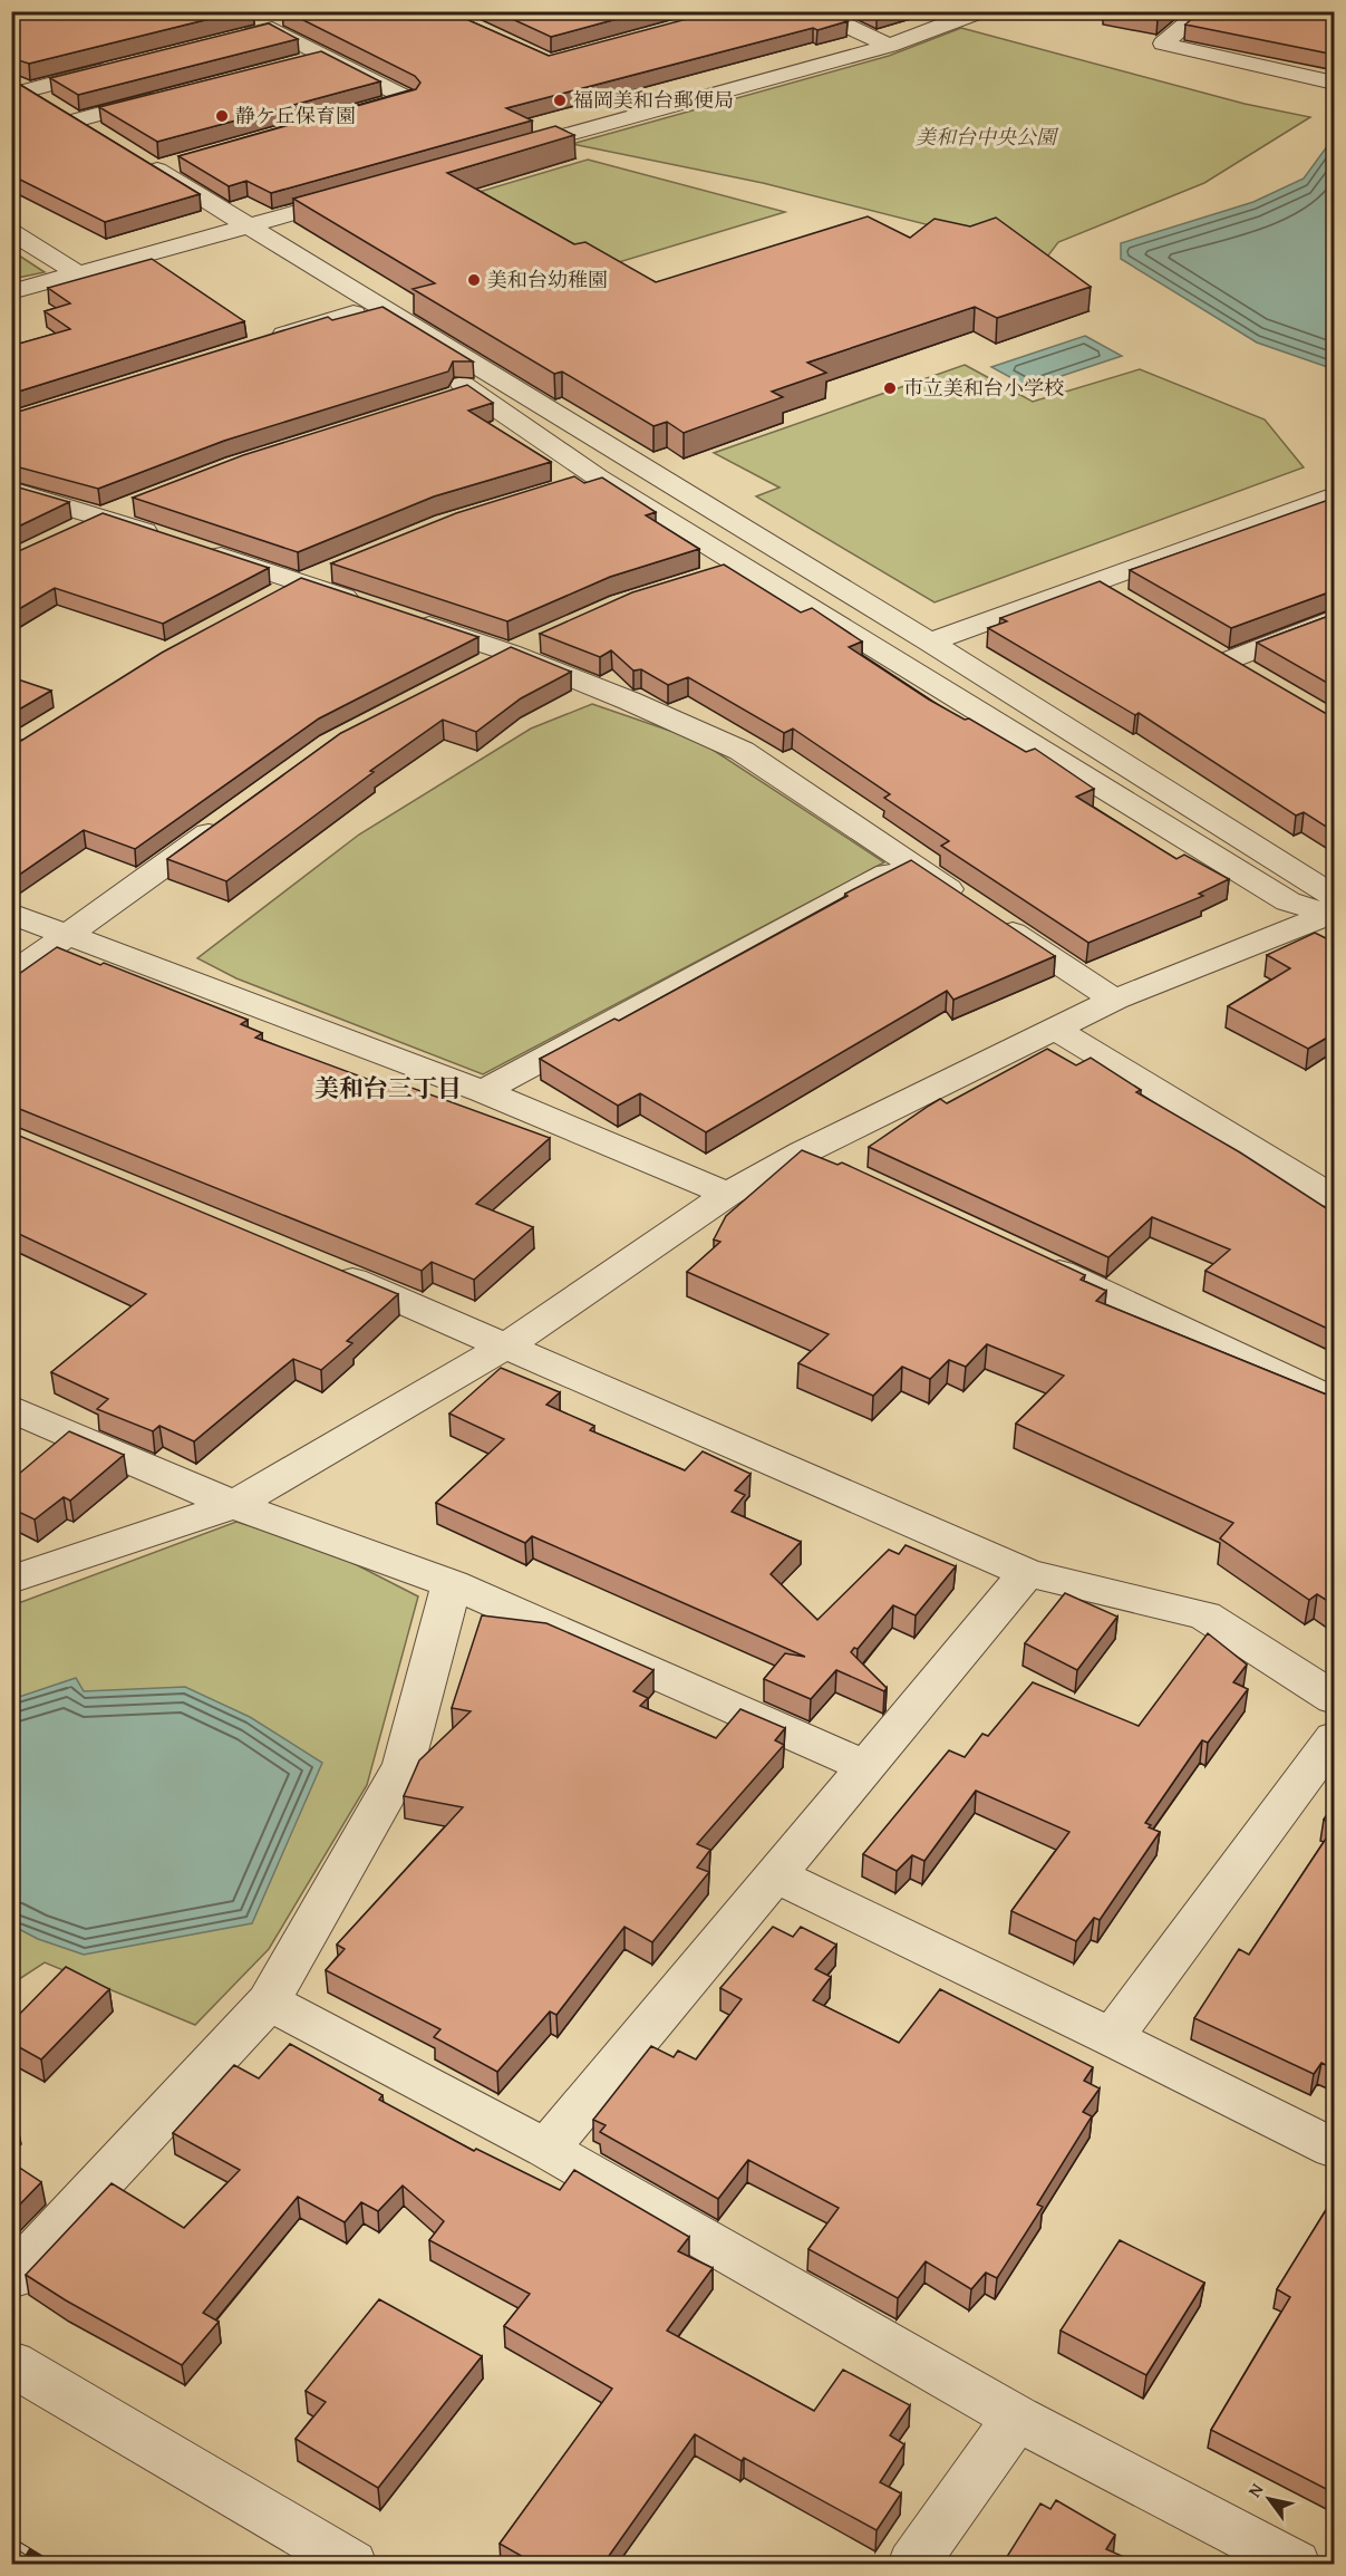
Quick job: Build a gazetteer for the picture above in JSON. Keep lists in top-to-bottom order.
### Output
{
  "districts": ["美和台三丁目"],
  "parks": ["美和台中央公園"],
  "places": [
    "福岡美和台郵便局",
    "静ケ丘保育園",
    "美和台幼稚園",
    "市立美和台小学校"
  ],
  "north": "top left"
}
